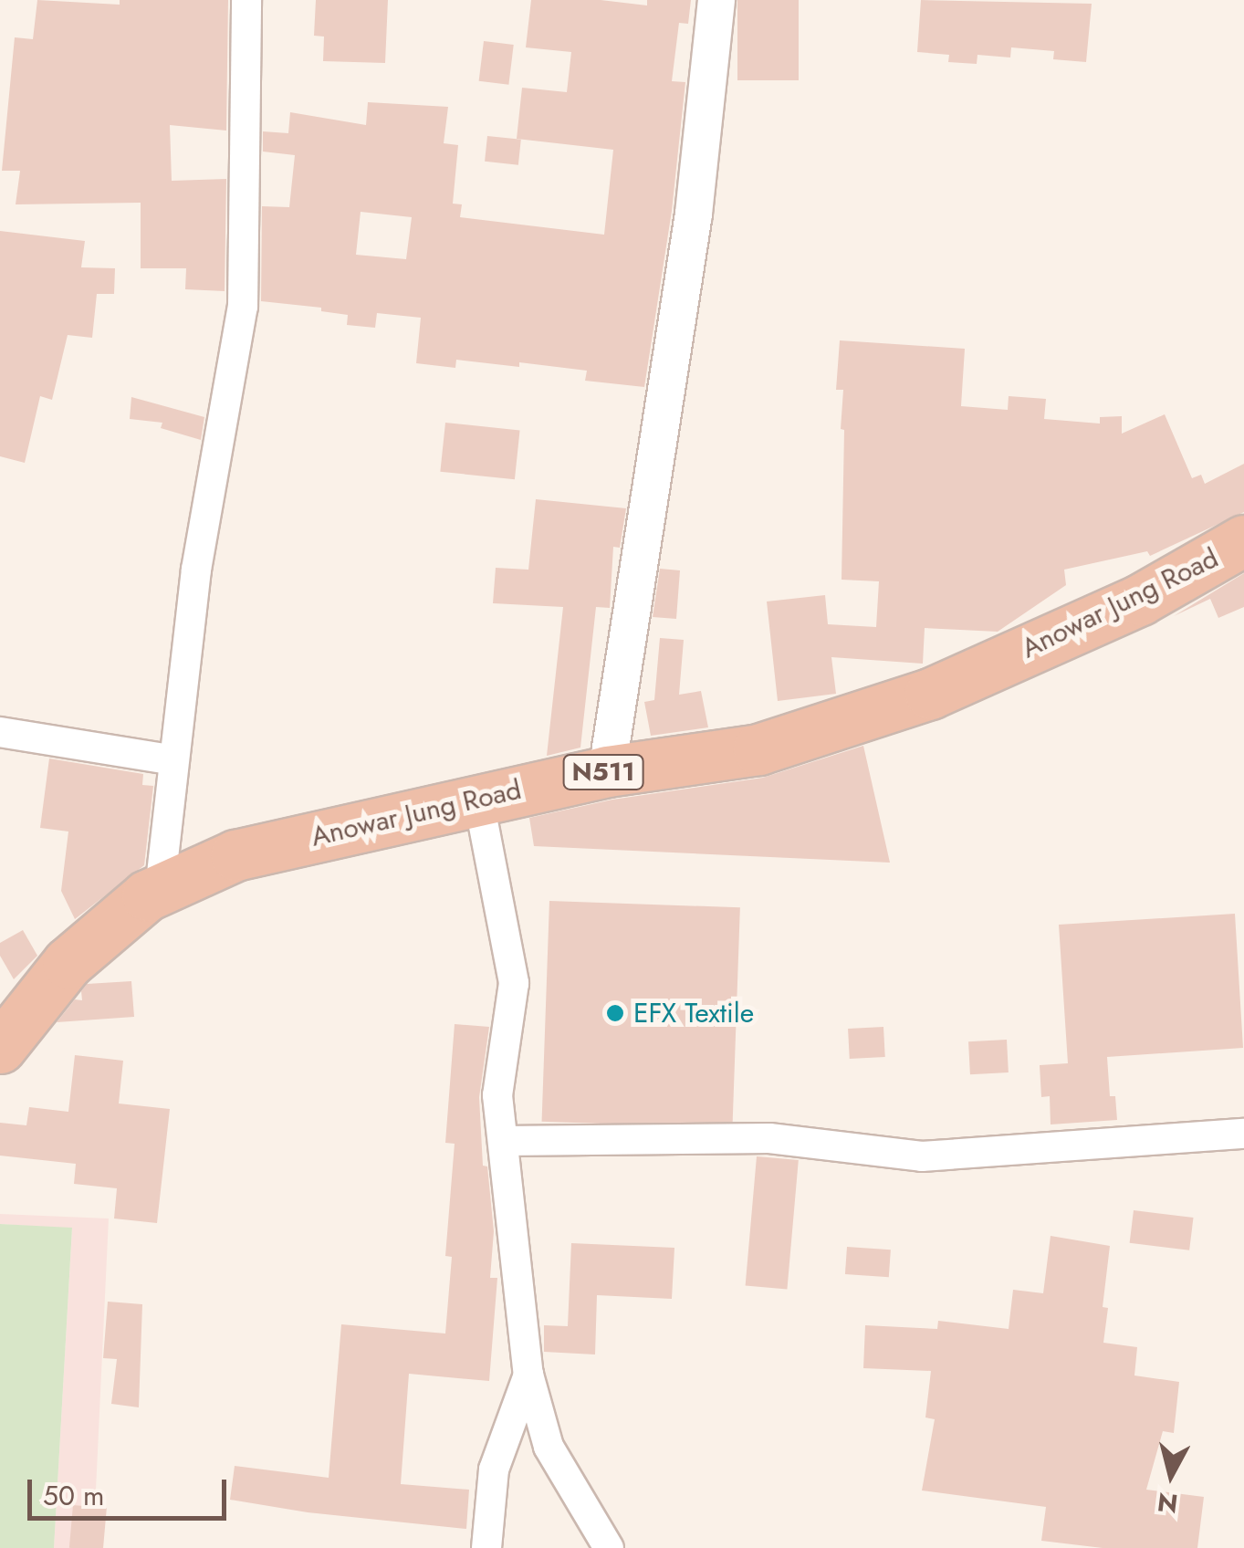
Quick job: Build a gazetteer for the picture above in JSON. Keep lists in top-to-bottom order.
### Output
{
  "streets": {
    "highway": ["Anowar Jung Road", "N511"]
  },
  "places": ["EFX Textile"],
  "scale_bar": "50 m",
  "north": "bottom"
}
